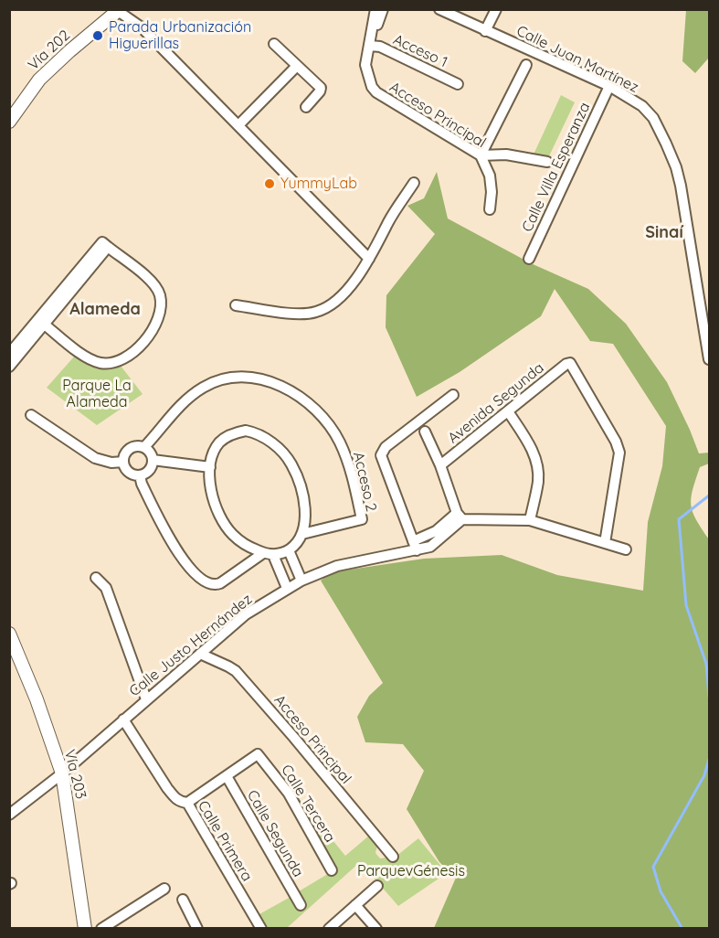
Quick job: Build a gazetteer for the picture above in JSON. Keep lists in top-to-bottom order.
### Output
{
  "streets": {
    "main road": ["Vía 202", "Vía 203"],
    "street": [
      "Acceso 1",
      "Calle Juan Martínez",
      "Acceso Principal",
      "Calle Villa Esperanza",
      "Avenida Segunda",
      "Acceso 2",
      "Calle Justo Hernández",
      "Calle Tercera",
      "Calle Segunda",
      "Calle Primera"
    ]
  },
  "crossings": [
    ["Acceso 1", "Acceso Principal"],
    ["Calle Juan Martínez", "Calle Villa Esperanza"],
    ["Acceso Principal", "Calle Justo Hernández"],
    ["Calle Justo Hernández", "Vía 203"],
    ["Calle Justo Hernández", "Calle Primera"],
    ["Calle Tercera", "Calle Segunda"]
  ],
  "districts": ["Sinaí", "Alameda"],
  "parks": ["Parque La Alameda", "ParquevGénesis"],
  "places": ["Parada Urbanización Higuerillas", "YummyLab"]
}
